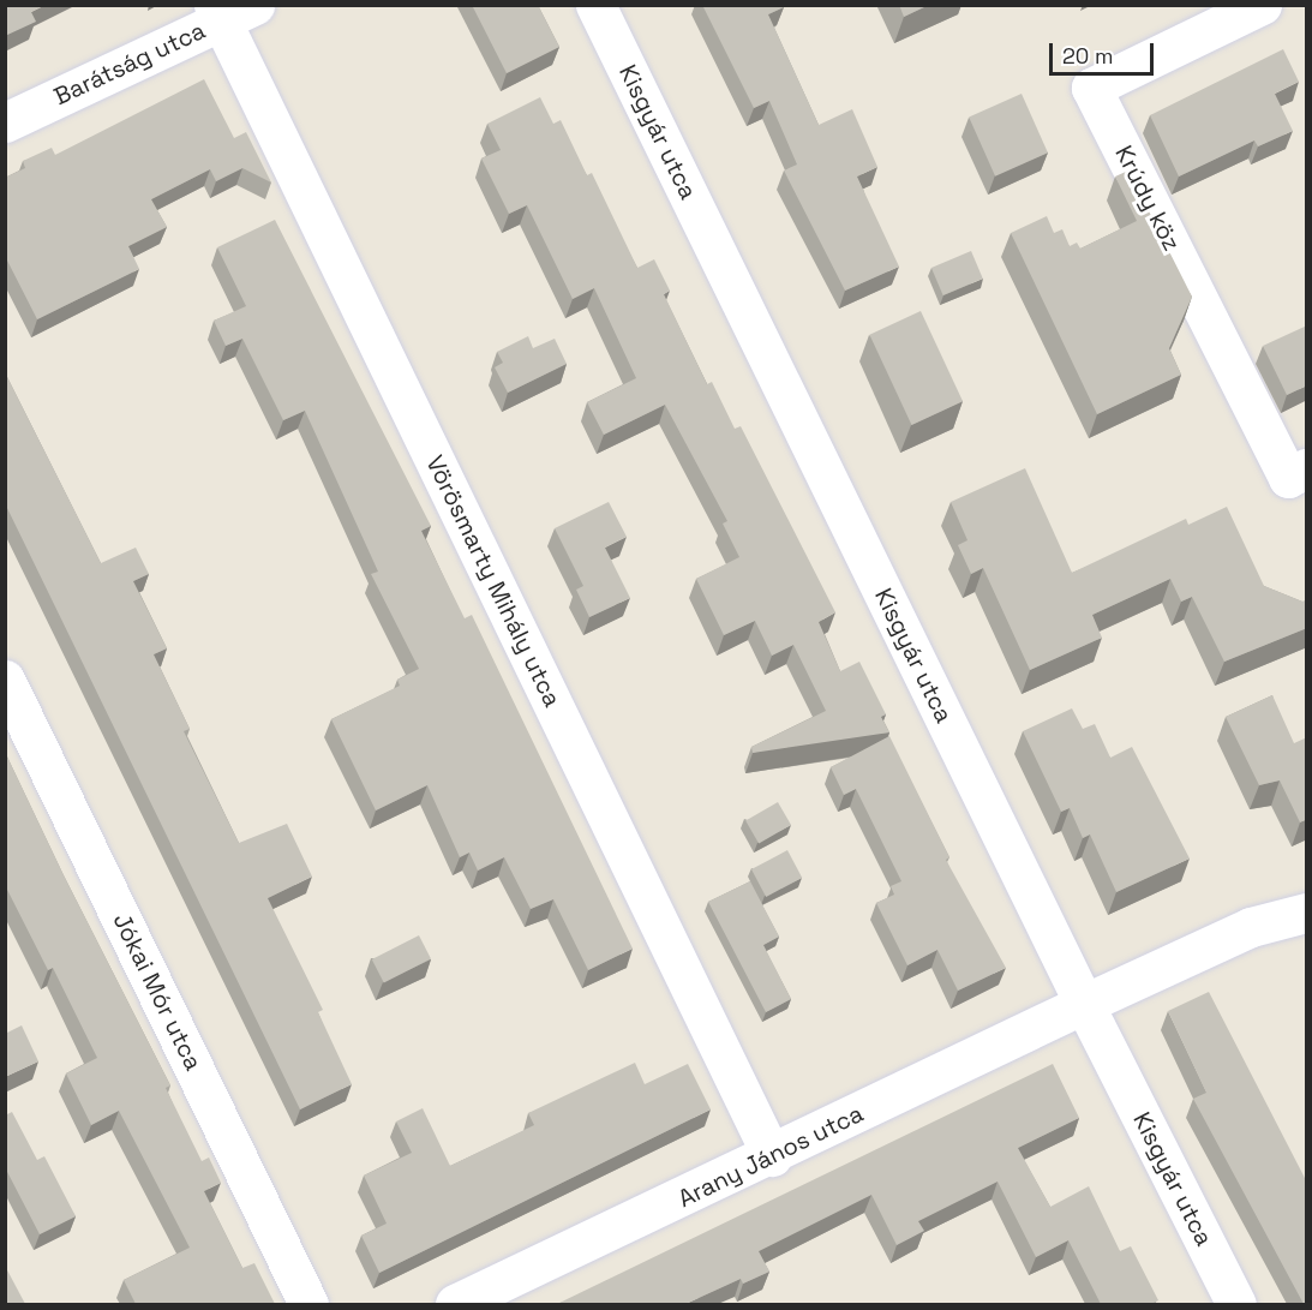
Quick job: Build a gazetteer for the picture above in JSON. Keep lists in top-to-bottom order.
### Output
{
  "streets": {
    "street": [
      "Barátság utca",
      "Kisgyár utca",
      "Krúdy köz",
      "Vörösmarty Mihály utca",
      "Jókai Mór utca",
      "Arany János utca"
    ]
  },
  "crossings": [
    ["Barátság utca", "Vörösmarty Mihály utca"],
    ["Kisgyár utca", "Arany János utca"],
    ["Vörösmarty Mihály utca", "Arany János utca"]
  ],
  "scale_bar": "20 m"
}
